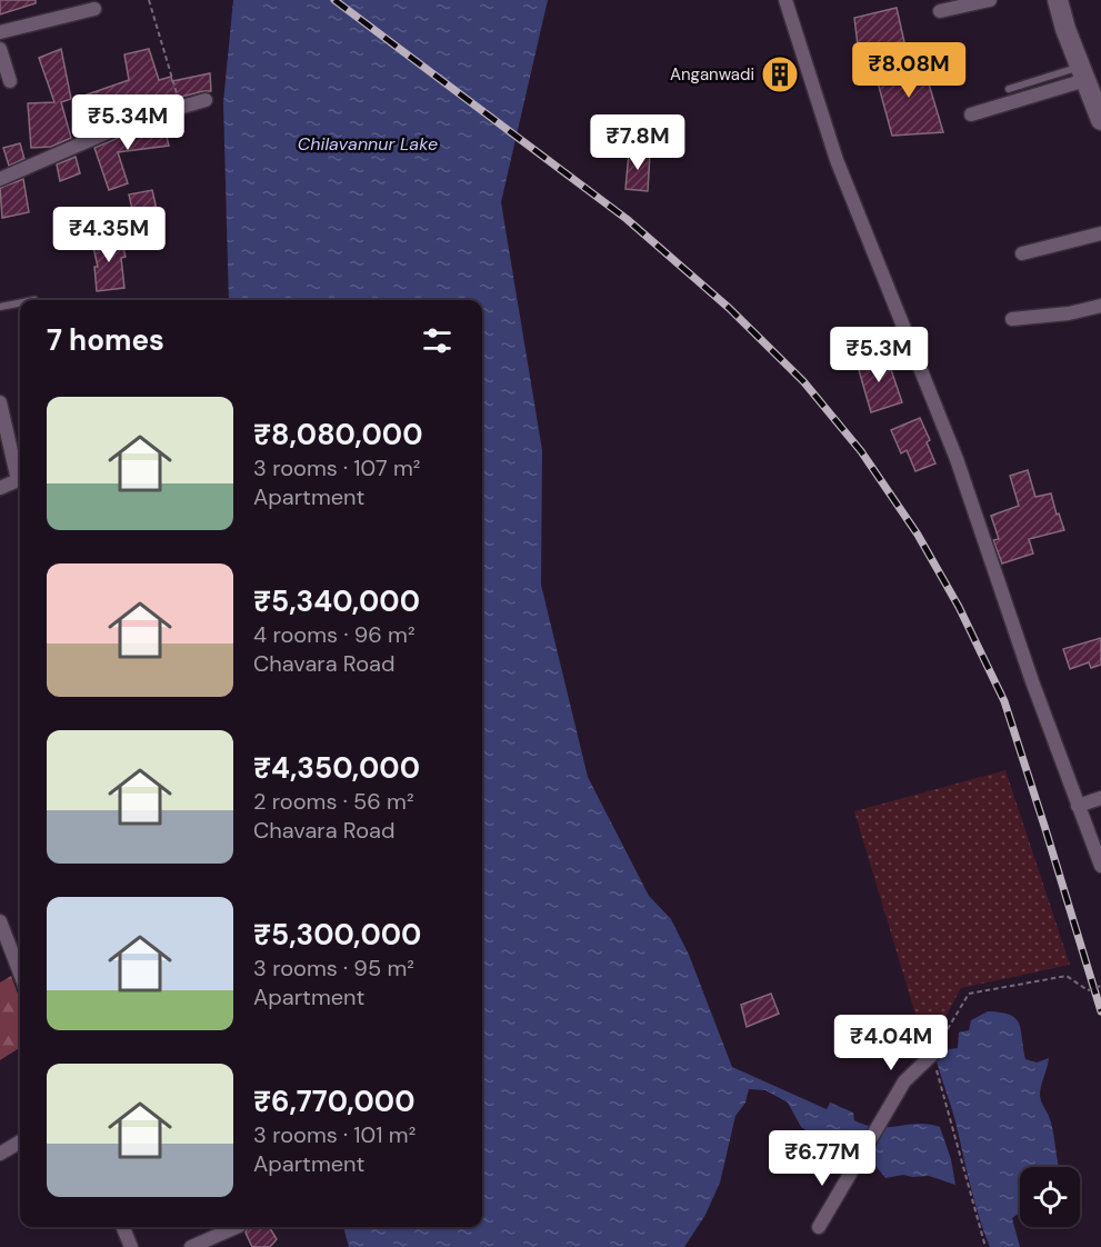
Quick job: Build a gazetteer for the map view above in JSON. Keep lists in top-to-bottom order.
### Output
{
  "water": ["Chilavannur Lake"],
  "places": {
    "building": ["Anganwadi"]
  },
  "page": {
    "price": [
      "₹8.08M",
      "₹5.34M",
      "₹7.8M",
      "₹4.35M",
      "₹5.3M",
      "₹4.04M",
      "₹6.77M"
    ],
    "heading": "7 homes",
    "list": [
      {
        "name": "₹8,080,000",
        "note": "3 rooms · 107 m² · Apartment"
      },
      {
        "name": "₹5,340,000",
        "note": "4 rooms · 96 m² · Chavara Road"
      },
      {
        "name": "₹4,350,000",
        "note": "2 rooms · 56 m² · Chavara Road"
      },
      {
        "name": "₹5,300,000",
        "note": "3 rooms · 95 m² · Apartment"
      },
      {
        "name": "₹6,770,000",
        "note": "3 rooms · 101 m² · Apartment"
      }
    ]
  }
}
